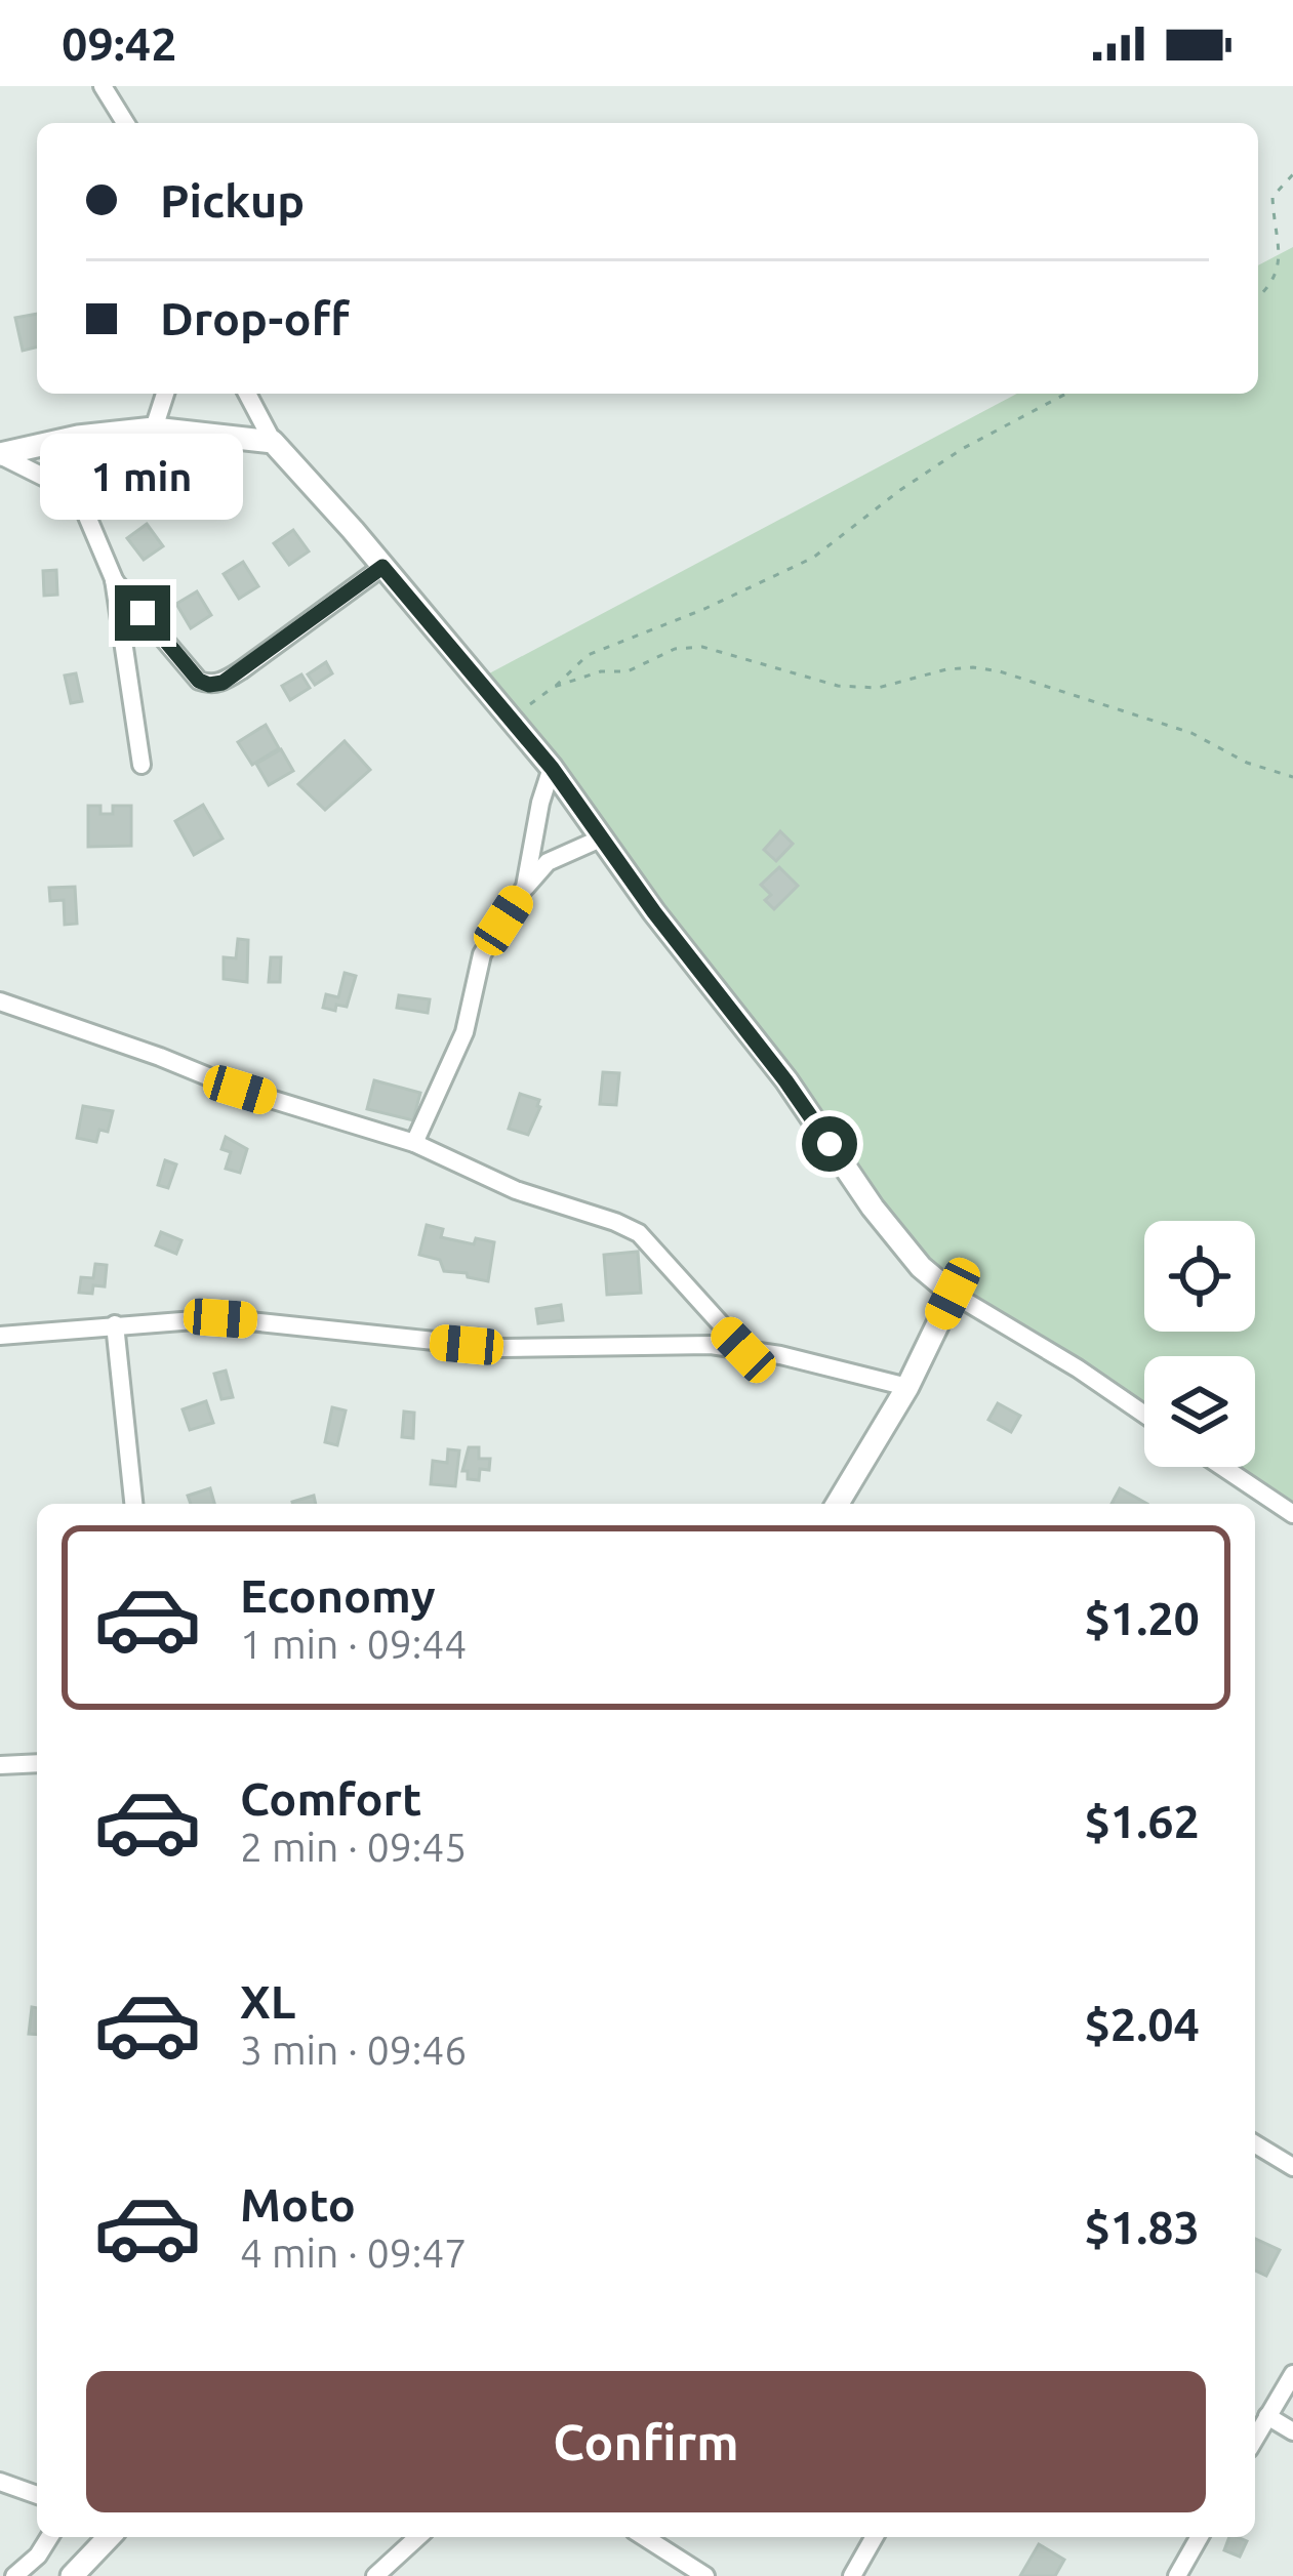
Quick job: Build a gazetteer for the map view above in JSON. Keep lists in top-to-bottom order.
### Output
{
  "page": {
    "status": "09:42",
    "banner": ["Pickup", "Drop-off"],
    "bubble": "1 min",
    "list": [
      {
        "name": "Economy",
        "note": "1 min · 09:44",
        "value": "$1.20"
      },
      {
        "name": "Comfort",
        "note": "2 min · 09:45",
        "value": "$1.62"
      },
      {
        "name": "XL",
        "note": "3 min · 09:46",
        "value": "$2.04"
      },
      {
        "name": "Moto",
        "note": "4 min · 09:47",
        "value": "$1.83"
      }
    ],
    "buttons": "Confirm"
  }
}
